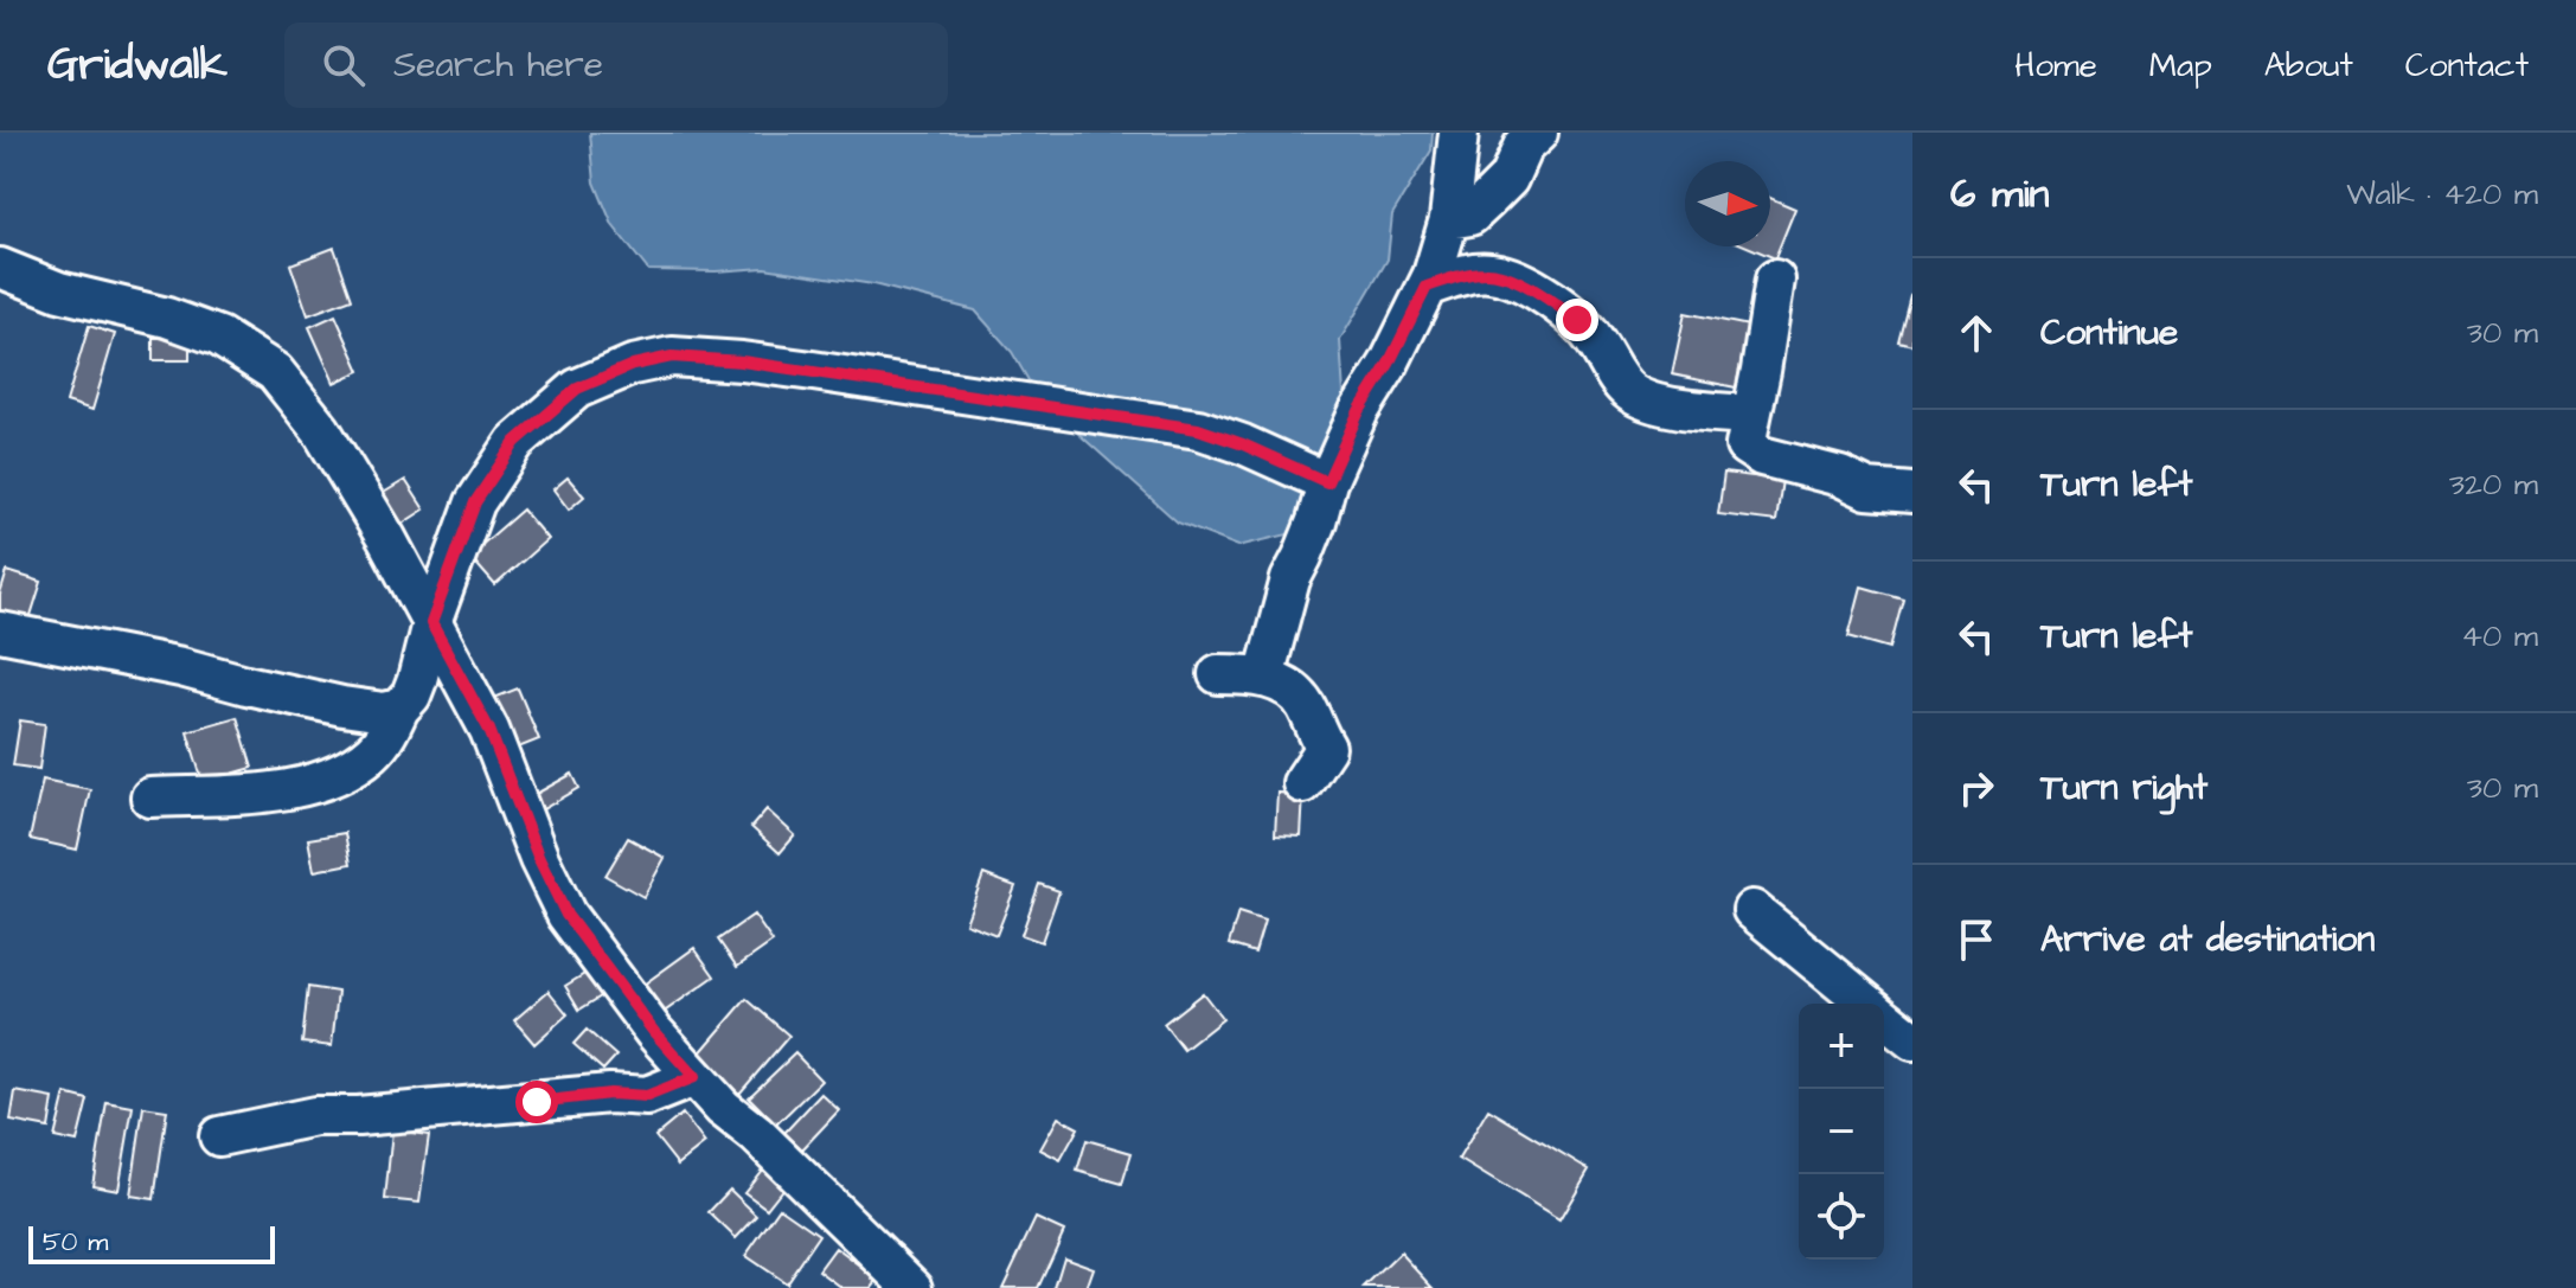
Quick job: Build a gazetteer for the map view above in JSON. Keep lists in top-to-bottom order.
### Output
{
  "scale_bar": "50 m",
  "north": "right",
  "page": {
    "header": "Gridwalk",
    "search": "Search here",
    "nav": [
      "Home",
      "Map",
      "About",
      "Contact"
    ],
    "heading": ["6 min", "Walk · 420 m"],
    "list": [
      ["Continue", "30 m"],
      ["Turn left", "320 m"],
      ["Turn left", "40 m"],
      ["Turn right", "30 m"],
      "Arrive at destination"
    ],
    "map_buttons": ["+", "−"],
    "scale": "50 m"
  }
}
